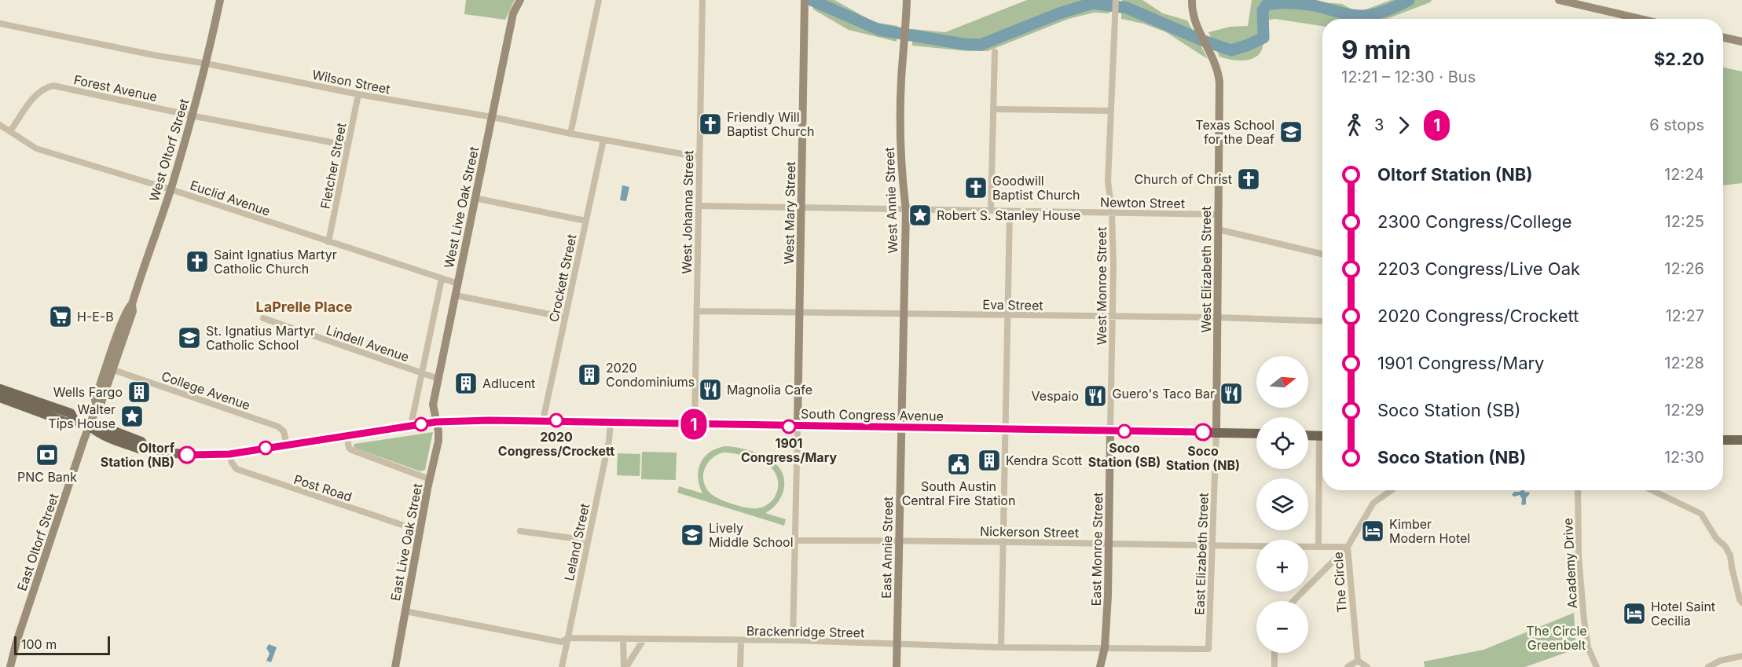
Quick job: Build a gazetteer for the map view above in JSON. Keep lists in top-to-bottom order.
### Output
{
  "streets": {
    "main road": ["South Congress Avenue"],
    "street": [
      "Wilson Street",
      "Forest Avenue",
      "West Oltorf Street",
      "Fletcher Street",
      "Euclid Avenue",
      "West Annie Street",
      "Newton Street",
      "West Live Oak Street",
      "West Johanna Street",
      "West Mary Street",
      "West Elizabeth Street",
      "Crockett Street",
      "West Monroe Street",
      "Eva Street",
      "Lindell Avenue",
      "College Avenue",
      "Post Road",
      "Nickerson Street",
      "East Oltorf Street",
      "East Live Oak Street",
      "Leland Street",
      "East Annie Street",
      "East Monroe Street",
      "East Elizabeth Street",
      "Academy Drive",
      "The Circle",
      "Brackenridge Street"
    ]
  },
  "crossings": [
    ["Wilson Street", "West Oltorf Street"],
    ["Wilson Street", "Fletcher Street"],
    ["Wilson Street", "West Live Oak Street"],
    ["Wilson Street", "West Johanna Street"],
    ["Wilson Street", "Crockett Street"],
    ["Forest Avenue", "West Oltorf Street"],
    ["Forest Avenue", "Fletcher Street"],
    ["Forest Avenue", "Euclid Avenue"],
    ["West Oltorf Street", "Euclid Avenue"],
    ["West Oltorf Street", "College Avenue"],
    ["West Oltorf Street", "South Congress Avenue"],
    ["West Oltorf Street", "East Oltorf Street"],
    ["Fletcher Street", "Euclid Avenue"],
    ["Euclid Avenue", "West Live Oak Street"],
    ["West Annie Street", "Newton Street"],
    ["West Annie Street", "Eva Street"],
    ["West Annie Street", "South Congress Avenue"],
    ["West Annie Street", "East Annie Street"],
    ["Newton Street", "West Johanna Street"],
    ["Newton Street", "West Mary Street"],
    ["Newton Street", "West Elizabeth Street"],
    ["Newton Street", "West Monroe Street"],
    ["West Live Oak Street", "Lindell Avenue"],
    ["West Live Oak Street", "South Congress Avenue"],
    ["West Live Oak Street", "East Live Oak Street"],
    ["West Johanna Street", "Eva Street"],
    ["West Johanna Street", "South Congress Avenue"],
    ["West Mary Street", "Eva Street"],
    ["West Mary Street", "South Congress Avenue"],
    ["West Elizabeth Street", "Eva Street"],
    ["West Elizabeth Street", "South Congress Avenue"],
    ["West Elizabeth Street", "East Elizabeth Street"],
    ["Crockett Street", "South Congress Avenue"],
    ["West Monroe Street", "Eva Street"],
    ["West Monroe Street", "South Congress Avenue"],
    ["West Monroe Street", "East Monroe Street"],
    ["College Avenue", "South Congress Avenue"],
    ["South Congress Avenue", "Post Road"],
    ["South Congress Avenue", "East Oltorf Street"],
    ["South Congress Avenue", "East Live Oak Street"],
    ["South Congress Avenue", "Leland Street"],
    ["South Congress Avenue", "East Annie Street"],
    ["South Congress Avenue", "East Monroe Street"],
    ["South Congress Avenue", "East Elizabeth Street"],
    ["Post Road", "East Live Oak Street"],
    ["Nickerson Street", "East Annie Street"],
    ["Nickerson Street", "East Monroe Street"],
    ["Nickerson Street", "East Elizabeth Street"],
    ["Nickerson Street", "The Circle"],
    ["East Live Oak Street", "Brackenridge Street"],
    ["Leland Street", "Brackenridge Street"],
    ["East Annie Street", "Brackenridge Street"],
    ["East Monroe Street", "Brackenridge Street"],
    ["East Elizabeth Street", "Brackenridge Street"]
  ],
  "districts": ["LaPrelle Place"],
  "parks": ["The Circle Greenbelt"],
  "places": {
    "church": [
      "Friendly Will Baptist Church",
      "Church of Christ",
      "Goodwill Baptist Church",
      "Saint Ignatius Martyr Catholic Church"
    ],
    "school or university": ["Texas School for the Deaf", "St. Ignatius Martyr Catholic School", "Lively Middle School"],
    "place": ["Robert S. Stanley House", "Walter Tips House"],
    "supermarket": ["H-E-B"],
    "building": [
      "2020 Condominiums",
      "Adlucent",
      "Wells Fargo",
      "Kendra Scott"
    ],
    "restaurant": ["Magnolia Cafe", "Guero's Taco Bar", "Vespaio"],
    "other": [
      "2020 Congress/Crockett",
      "1901 Congress/Mary",
      "Soco Station (SB)",
      "Soco Station (NB)",
      "Oltorf Station (NB)"
    ],
    "bank": ["PNC Bank"],
    "public building": ["South Austin Central Fire Station"],
    "hotel": ["Kimber Modern Hotel", "Hotel Saint Cecilia"]
  },
  "lines": ["bus line 1"],
  "scale_bar": "100 m",
  "north": "right",
  "page": {
    "on_map": "1",
    "heading": ["9 min", "12:21 – 12:30 · Bus", "$2.20"],
    "legs": ["3", "1", "6 stops"],
    "list": [
      {
        "name": "Oltorf Station (NB)",
        "value": "12:24"
      },
      {
        "name": "2300 Congress/College",
        "value": "12:25"
      },
      {
        "name": "2203 Congress/Live Oak",
        "value": "12:26"
      },
      {
        "name": "2020 Congress/Crockett",
        "value": "12:27"
      },
      {
        "name": "1901 Congress/Mary",
        "value": "12:28"
      },
      {
        "name": "Soco Station (SB)",
        "value": "12:29"
      },
      {
        "name": "Soco Station (NB)",
        "value": "12:30"
      }
    ],
    "map_buttons": ["+", "−"],
    "scale": "100 m"
  }
}
